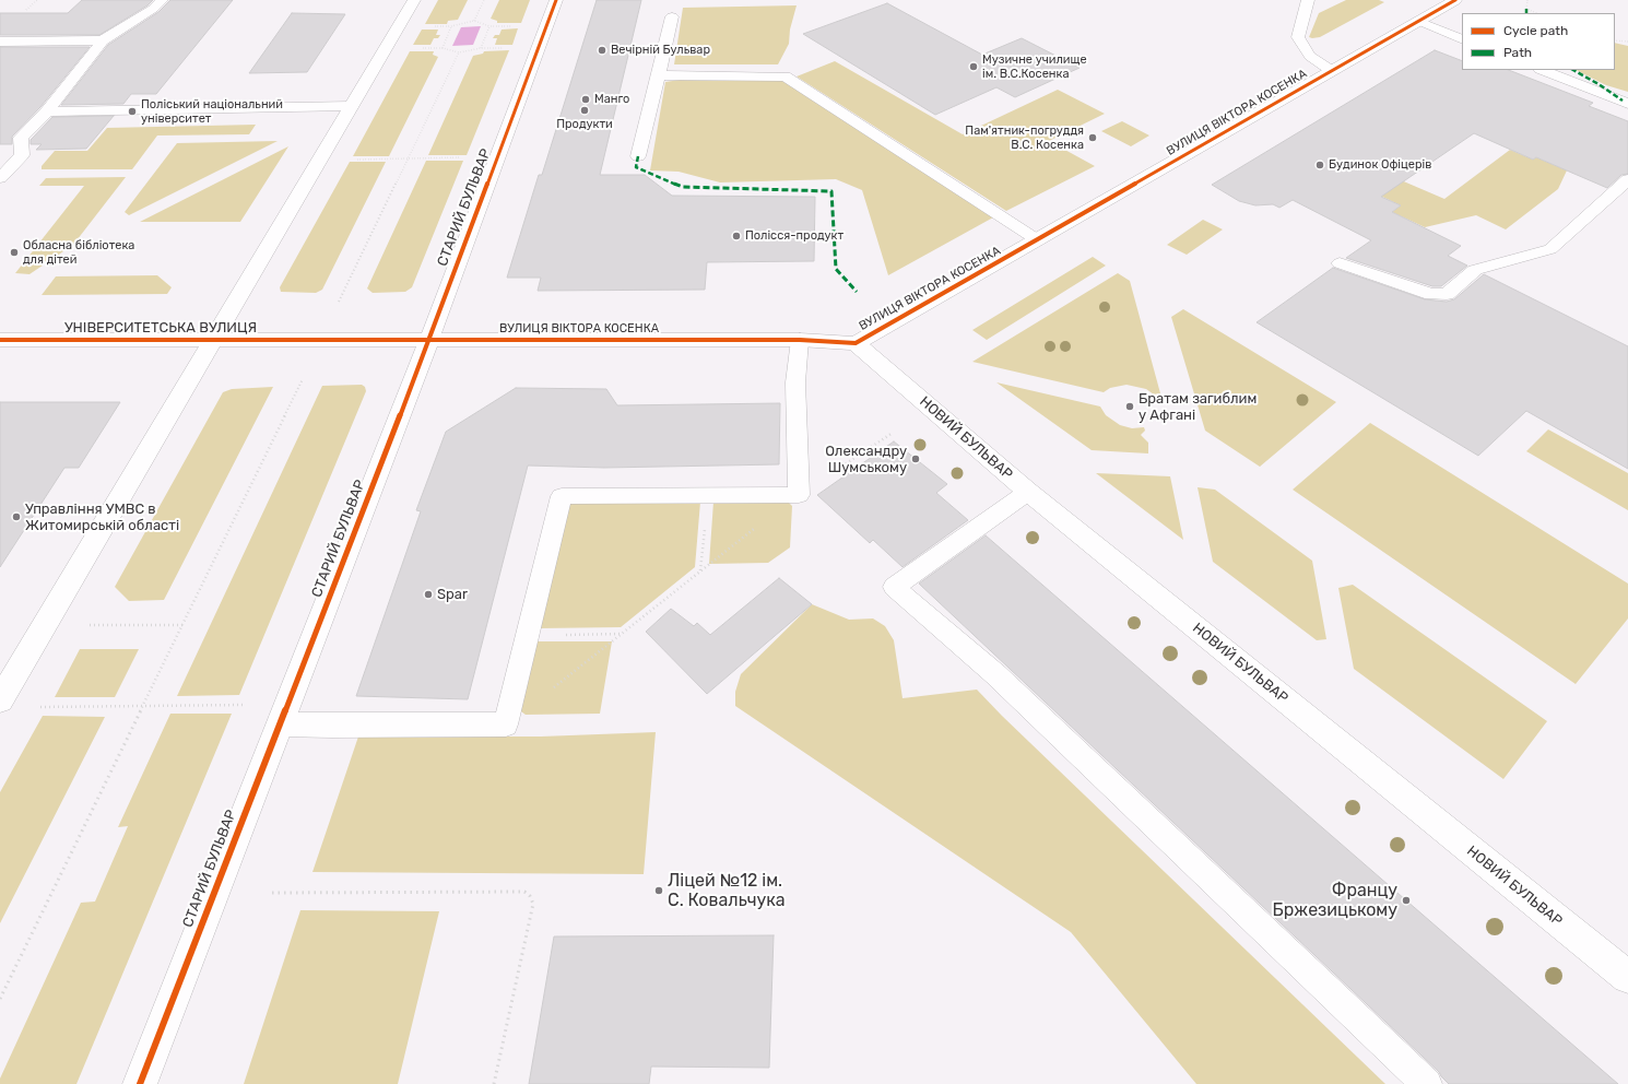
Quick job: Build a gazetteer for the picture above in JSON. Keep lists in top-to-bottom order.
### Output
{
  "streets": {
    "street": [
      "ВУЛИЦЯ ВІКТОРА КОСЕНКА",
      "СТАРИЙ БУЛЬВАР",
      "УНІВЕРСИТЕТСЬКА ВУЛИЦЯ",
      "НОВИЙ БУЛЬВАР"
    ]
  },
  "crossings": [
    ["ВУЛИЦЯ ВІКТОРА КОСЕНКА", "СТАРИЙ БУЛЬВАР"],
    ["ВУЛИЦЯ ВІКТОРА КОСЕНКА", "УНІВЕРСИТЕТСЬКА ВУЛИЦЯ"],
    ["ВУЛИЦЯ ВІКТОРА КОСЕНКА", "НОВИЙ БУЛЬВАР"]
  ],
  "places": [
    "Вечірній Бульвар",
    "Музичне училище ім. В.С.Косенка",
    "Манго",
    "Продукти",
    "Поліський національний університет",
    "Пам'ятник-погруддя В.С. Косенка",
    "Будинок Офіцерів",
    "Полісся-продукт",
    "Обласна бібліотека для дітей",
    "Братам загиблим у Афгані",
    "Олександру Шумському",
    "Управління УМВС в Житомирській області",
    "Spar",
    "Ліцей №12 ім. С. Ковальчука",
    "Францу Бржезицькому"
  ],
  "legend": ["Cycle path", "Path"]
}
